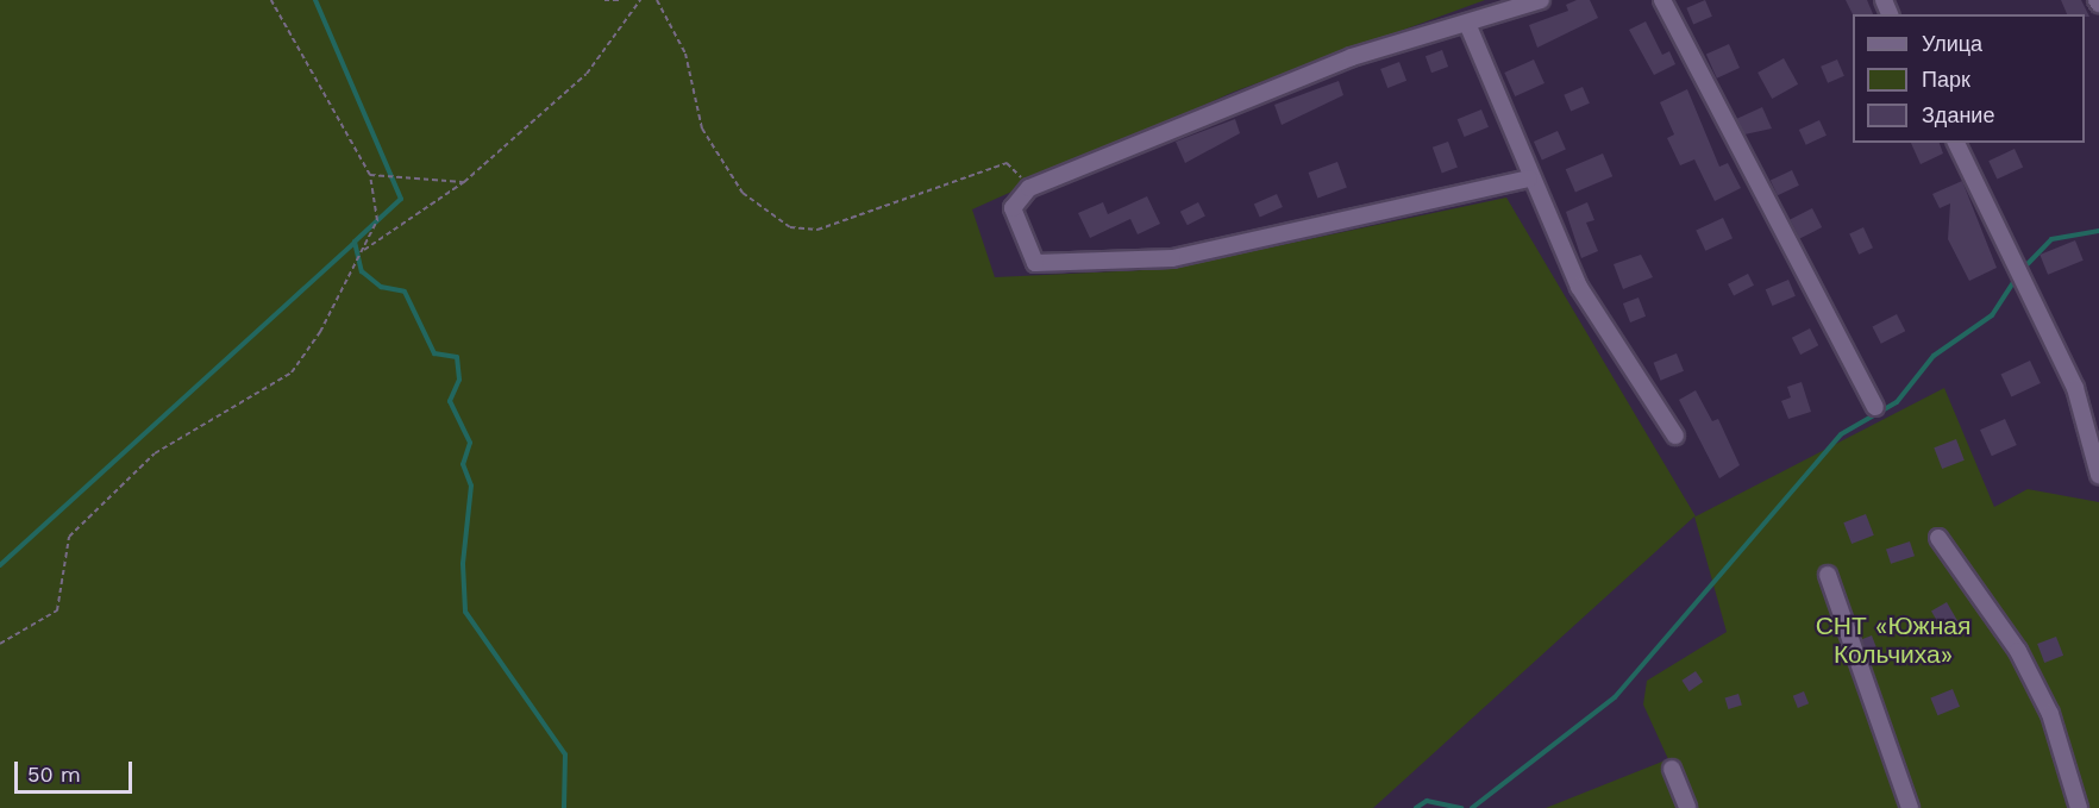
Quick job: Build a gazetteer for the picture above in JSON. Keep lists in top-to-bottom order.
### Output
{
  "parks": ["СНТ «Южная Кольчиха»"],
  "legend": ["Улица", "Парк", "Здание"],
  "scale_bar": "50 m"
}
